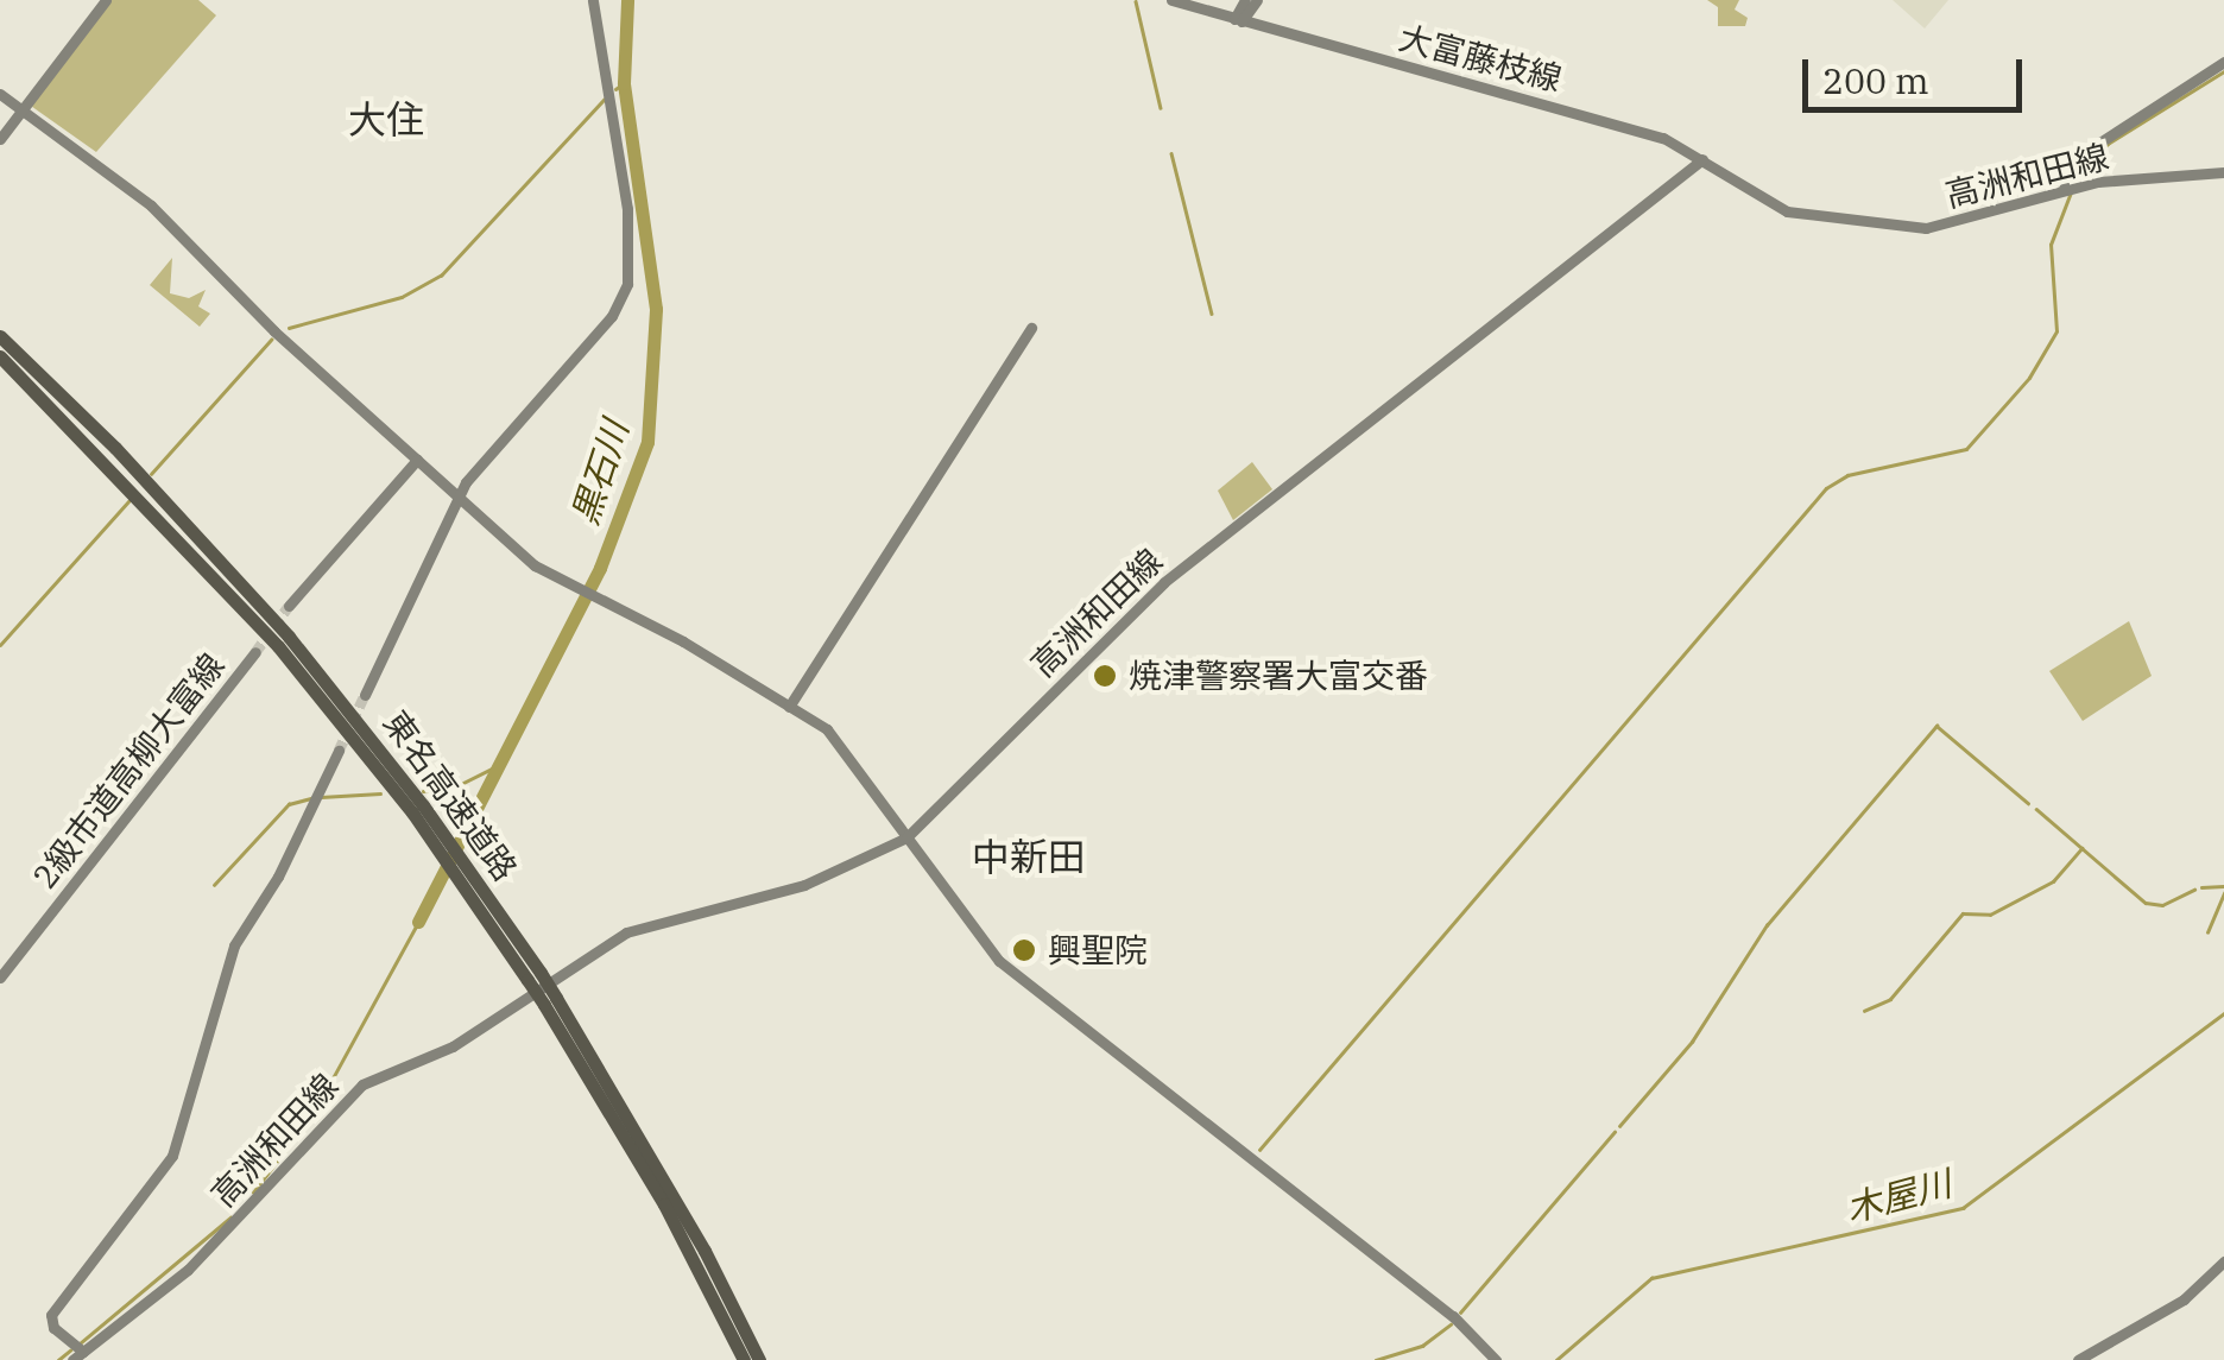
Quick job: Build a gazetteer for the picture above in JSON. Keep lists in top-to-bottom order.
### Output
{
  "streets": {
    "highway": ["東名高速道路"],
    "street": ["大富藤枝線", "高洲和田線", "2級市道高柳大富線"]
  },
  "crossings": [
    ["大富藤枝線", "高洲和田線"]
  ],
  "districts": ["大住", "中新田"],
  "water": ["黒石川", "木屋川"],
  "places": ["焼津警察署大富交番", "興聖院"],
  "scale_bar": "200 m"
}
